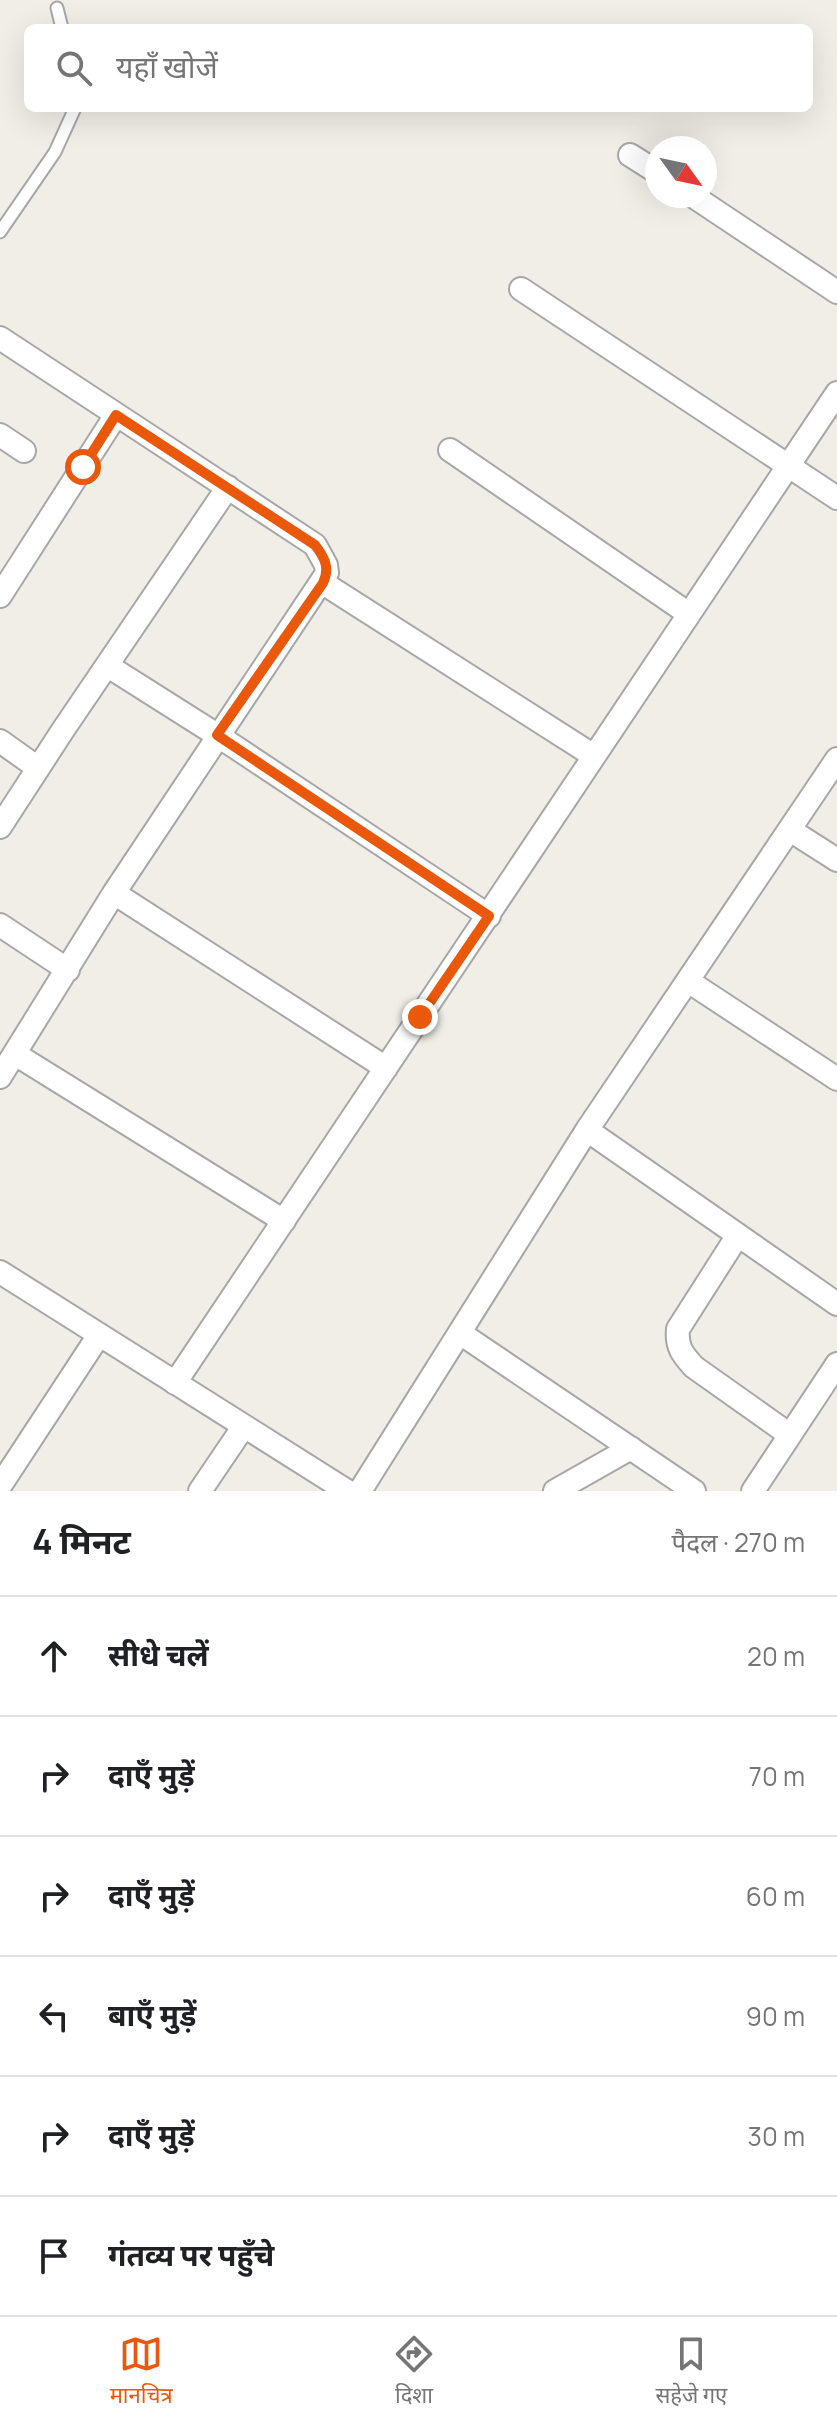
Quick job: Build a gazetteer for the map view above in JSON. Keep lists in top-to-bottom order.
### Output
{
  "north": "bottom right",
  "page": {
    "search": "यहाँ खोजें",
    "heading": ["4 मिनट", "पैदल · 270 m"],
    "list": [
      ["सीधे चलें", "20 m"],
      ["दाएँ मुड़ें", "70 m"],
      ["दाएँ मुड़ें", "60 m"],
      ["बाएँ मुड़ें", "90 m"],
      ["दाएँ मुड़ें", "30 m"],
      "गंतव्य पर पहुँचे"
    ],
    "nav": ["मानचित्र", "दिशा", "सहेजे गए"]
  }
}
